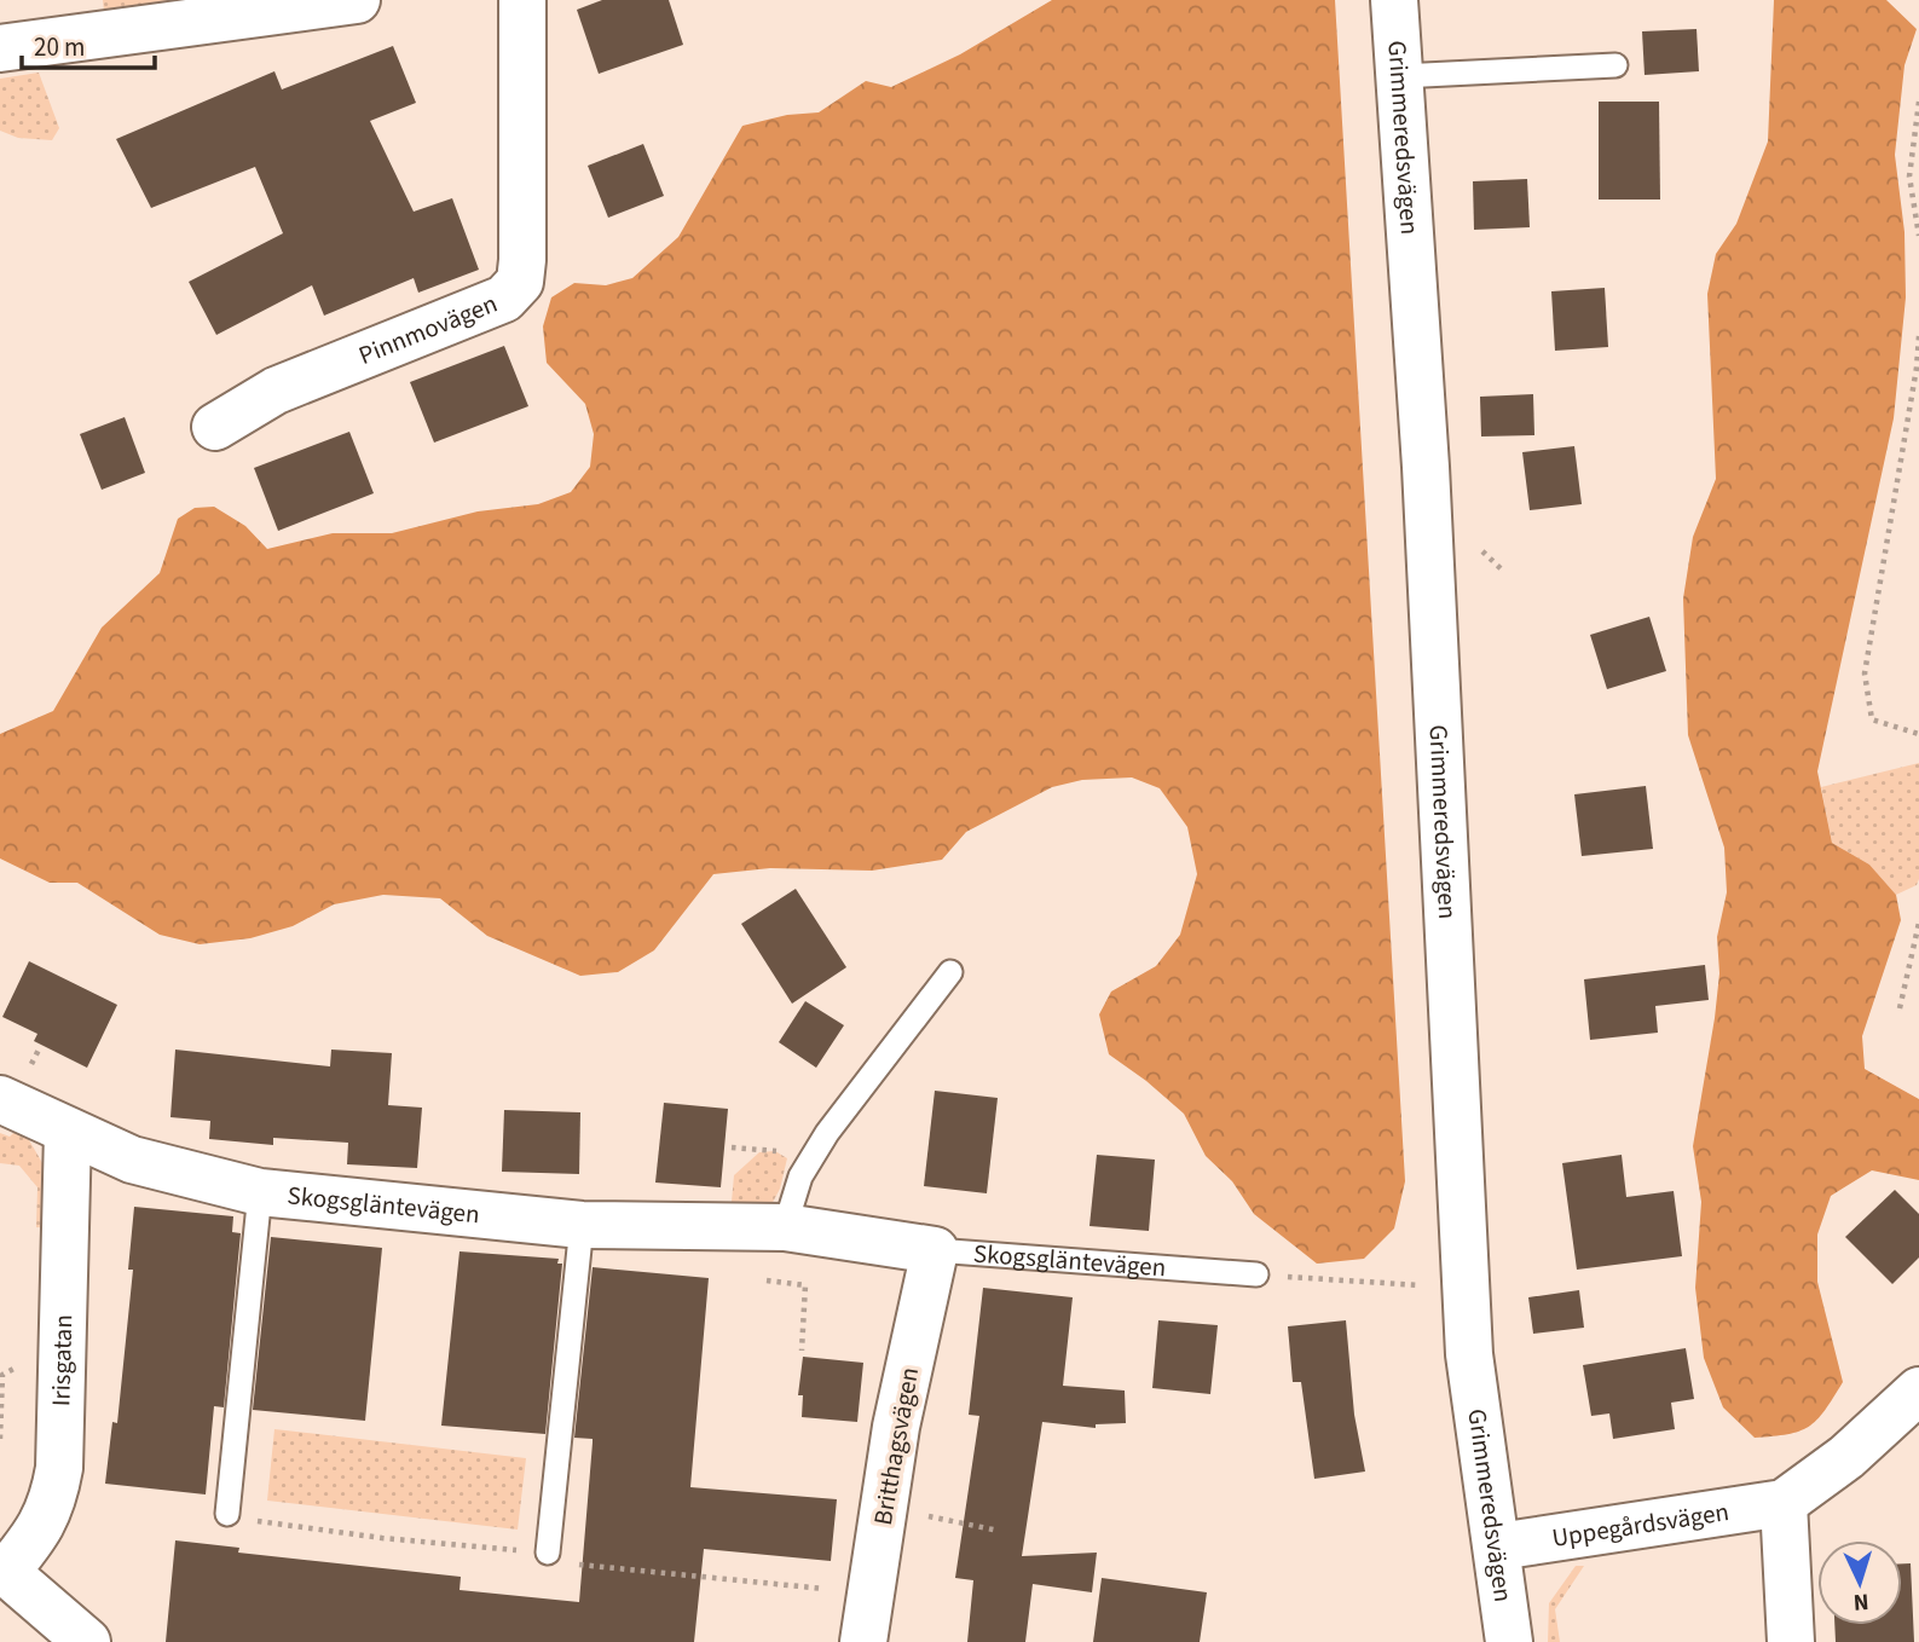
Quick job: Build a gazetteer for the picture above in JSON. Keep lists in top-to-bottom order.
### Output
{
  "streets": {
    "street": [
      "Grimmeredsvägen",
      "Pinnmovägen",
      "Skogsgläntevägen",
      "Irisgatan",
      "Britthagsvägen",
      "Uppegårdsvägen"
    ]
  },
  "crossings": [
    ["Grimmeredsvägen", "Uppegårdsvägen"],
    ["Skogsgläntevägen", "Irisgatan"],
    ["Skogsgläntevägen", "Britthagsvägen"]
  ],
  "scale_bar": "20 m",
  "north": "bottom"
}
